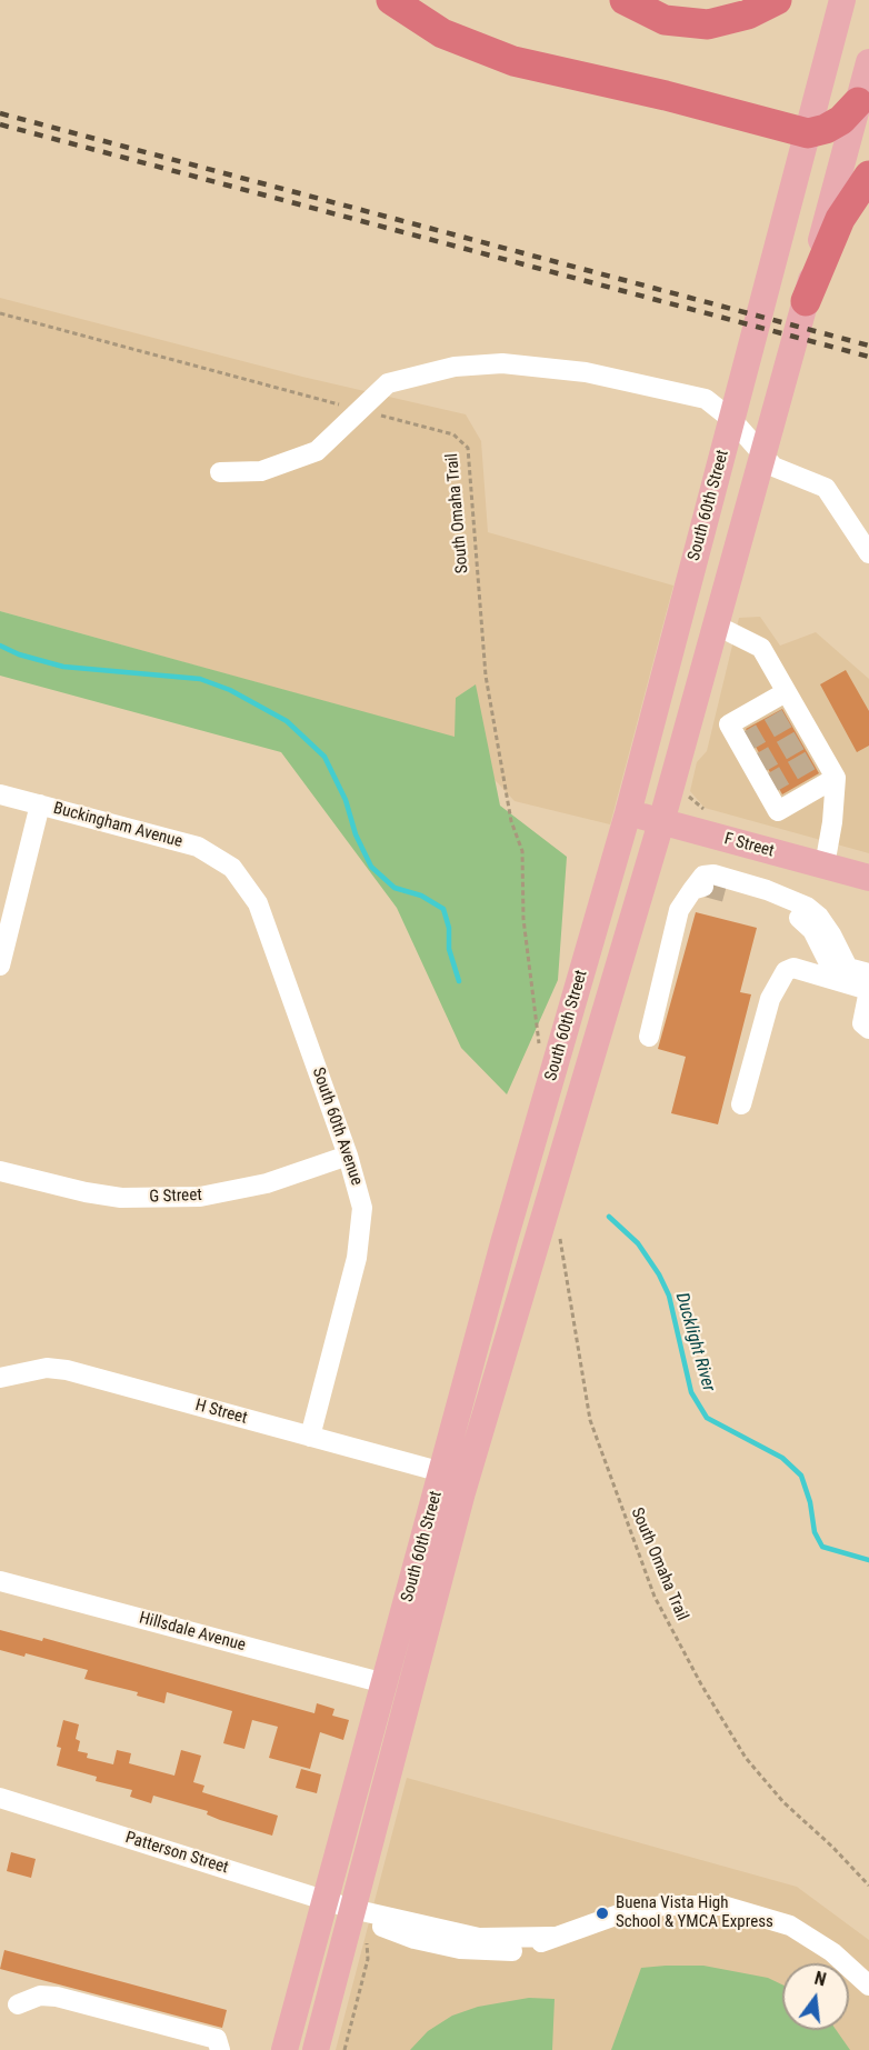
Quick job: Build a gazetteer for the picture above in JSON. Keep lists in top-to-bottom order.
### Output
{
  "streets": {
    "main road": ["South 60th Street", "F Street"],
    "street": [
      "Buckingham Avenue",
      "South 60th Avenue",
      "G Street",
      "H Street",
      "Hillsdale Avenue",
      "Patterson Street"
    ],
    "path": ["South Omaha Trail"]
  },
  "crossings": [
    ["South 60th Street", "F Street"],
    ["South 60th Street", "H Street"],
    ["South 60th Street", "Hillsdale Avenue"],
    ["South 60th Street", "Patterson Street"],
    ["Buckingham Avenue", "South 60th Avenue"],
    ["South 60th Avenue", "G Street"],
    ["South 60th Avenue", "H Street"]
  ],
  "water": ["Ducklight River"],
  "places": ["Buena Vista High School & YMCA Express"],
  "north": "top"
}
